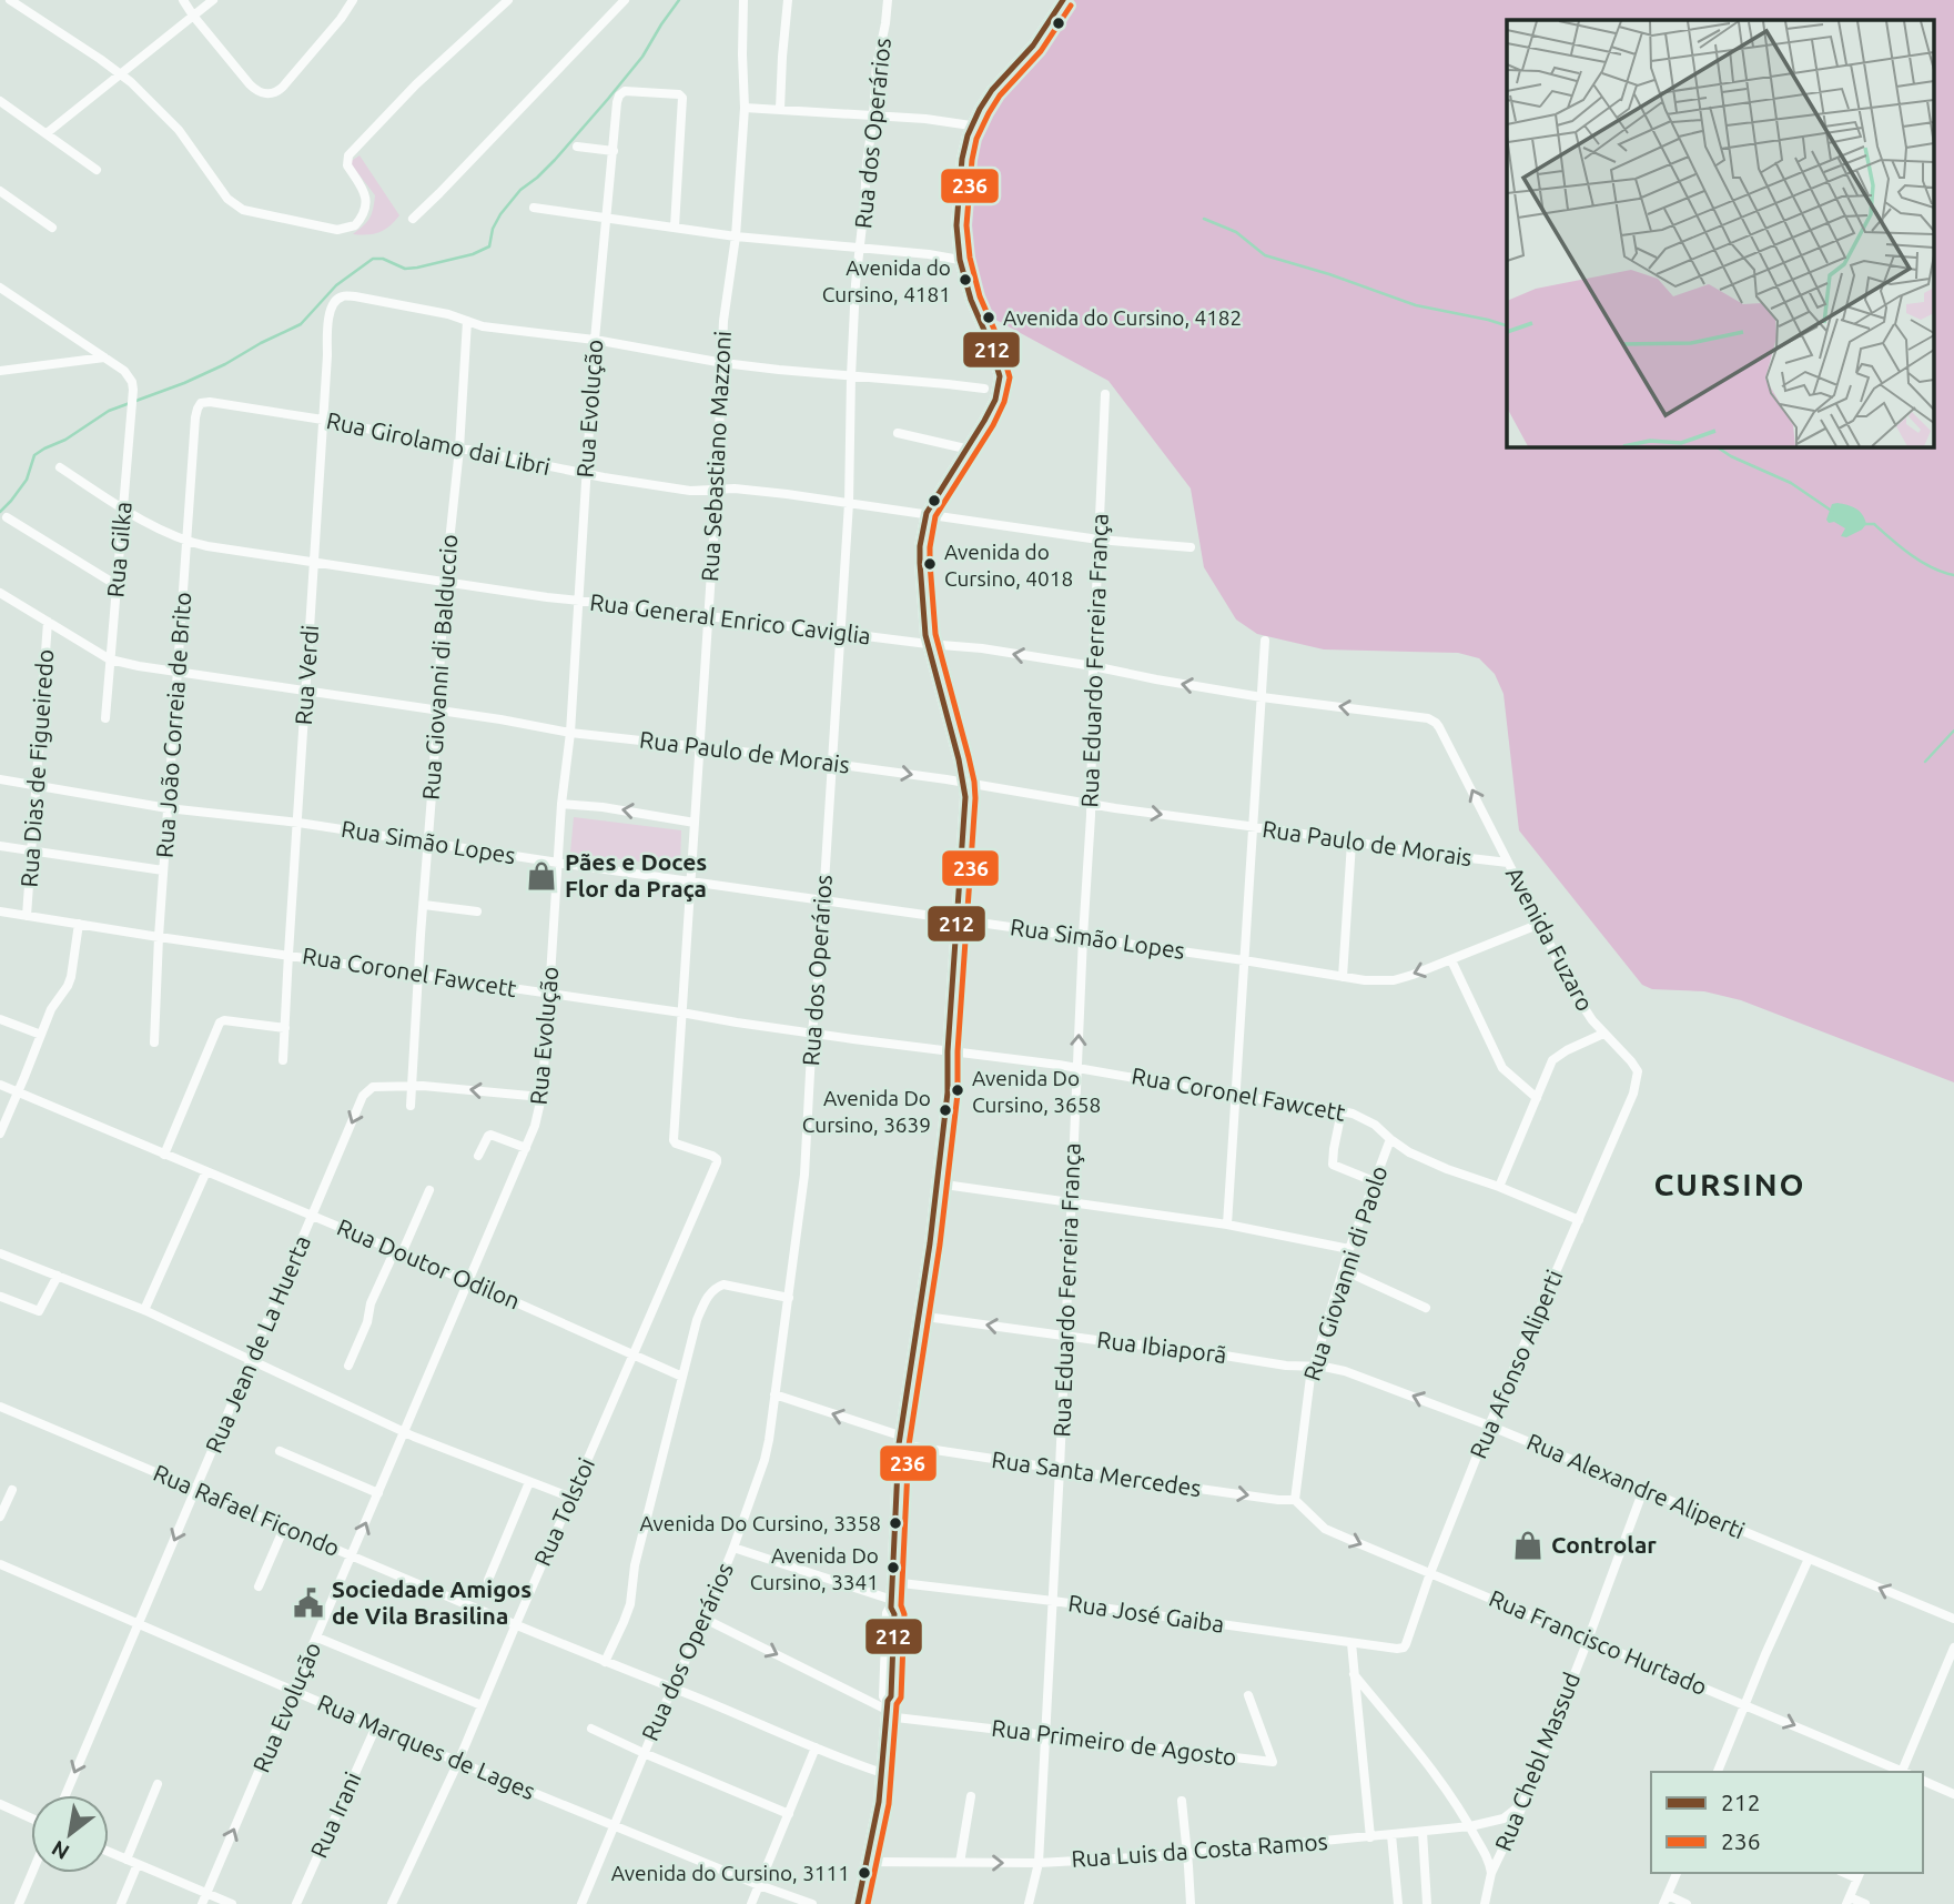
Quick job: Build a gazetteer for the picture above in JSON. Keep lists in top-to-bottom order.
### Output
{
  "streets": {
    "street": [
      "Rua dos Operários",
      "Rua Evolução",
      "Rua Girolamo dai Libri",
      "Rua Sebastiano Mazzoni",
      "Rua Gilka",
      "Rua General Enrico Caviglia",
      "Rua Eduardo Ferreira França",
      "Rua Giovanni di Balduccio",
      "Rua Verdi",
      "Rua João Correia de Brito",
      "Rua Paulo de Morais",
      "Rua Dias de Figueiredo",
      "Rua Simão Lopes",
      "Avenida Fuzaro",
      "Rua Coronel Fawcett",
      "Rua Doutor Odilon",
      "Rua Giovanni di Paolo",
      "Rua Jean de La Huerta",
      "Rua Ibiaporã",
      "Rua Afonso Aliperti",
      "Rua Santa Mercedes",
      "Rua Alexandre Aliperti",
      "Rua Rafael Ficondo",
      "Rua Tolstoi",
      "Rua José Gaiba",
      "Rua Francisco Hurtado",
      "Rua Primeiro de Agosto",
      "Rua Marques de Lages",
      "Rua Chebl Massud",
      "Rua Irani",
      "Rua Luis da Costa Ramos"
    ]
  },
  "crossings": [
    ["Rua dos Operários", "Rua Girolamo dai Libri"],
    ["Rua dos Operários", "Rua General Enrico Caviglia"],
    ["Rua dos Operários", "Rua Paulo de Morais"],
    ["Rua dos Operários", "Rua Simão Lopes"],
    ["Rua dos Operários", "Rua Coronel Fawcett"],
    ["Rua dos Operários", "Rua Santa Mercedes"],
    ["Rua dos Operários", "Rua Rafael Ficondo"],
    ["Rua dos Operários", "Rua Marques de Lages"],
    ["Rua Evolução", "Rua Girolamo dai Libri"],
    ["Rua Evolução", "Rua General Enrico Caviglia"],
    ["Rua Evolução", "Rua Paulo de Morais"],
    ["Rua Evolução", "Rua Simão Lopes"],
    ["Rua Evolução", "Rua Coronel Fawcett"],
    ["Rua Evolução", "Rua Doutor Odilon"],
    ["Rua Evolução", "Rua Rafael Ficondo"],
    ["Rua Evolução", "Rua Marques de Lages"],
    ["Rua Girolamo dai Libri", "Rua Sebastiano Mazzoni"],
    ["Rua Girolamo dai Libri", "Rua Eduardo Ferreira França"],
    ["Rua Girolamo dai Libri", "Rua Giovanni di Balduccio"],
    ["Rua Girolamo dai Libri", "Rua Verdi"],
    ["Rua Girolamo dai Libri", "Rua João Correia de Brito"],
    ["Rua Sebastiano Mazzoni", "Rua General Enrico Caviglia"],
    ["Rua Sebastiano Mazzoni", "Rua Paulo de Morais"],
    ["Rua Sebastiano Mazzoni", "Rua Simão Lopes"],
    ["Rua Sebastiano Mazzoni", "Rua Coronel Fawcett"],
    ["Rua Sebastiano Mazzoni", "Rua Tolstoi"],
    ["Rua Gilka", "Rua General Enrico Caviglia"],
    ["Rua Gilka", "Rua Paulo de Morais"],
    ["Rua General Enrico Caviglia", "Rua Eduardo Ferreira França"],
    ["Rua General Enrico Caviglia", "Rua Giovanni di Balduccio"],
    ["Rua General Enrico Caviglia", "Rua Verdi"],
    ["Rua General Enrico Caviglia", "Rua João Correia de Brito"],
    ["Rua General Enrico Caviglia", "Avenida Fuzaro"],
    ["Rua Eduardo Ferreira França", "Rua Paulo de Morais"],
    ["Rua Eduardo Ferreira França", "Rua Simão Lopes"],
    ["Rua Eduardo Ferreira França", "Rua Coronel Fawcett"],
    ["Rua Eduardo Ferreira França", "Rua Ibiaporã"],
    ["Rua Eduardo Ferreira França", "Rua Santa Mercedes"],
    ["Rua Eduardo Ferreira França", "Rua José Gaiba"],
    ["Rua Eduardo Ferreira França", "Rua Primeiro de Agosto"],
    ["Rua Eduardo Ferreira França", "Rua Luis da Costa Ramos"],
    ["Rua Giovanni di Balduccio", "Rua Verdi"],
    ["Rua Giovanni di Balduccio", "Rua Paulo de Morais"],
    ["Rua Giovanni di Balduccio", "Rua Simão Lopes"],
    ["Rua Giovanni di Balduccio", "Rua Coronel Fawcett"],
    ["Rua Giovanni di Balduccio", "Rua Jean de La Huerta"],
    ["Rua Verdi", "Rua Paulo de Morais"],
    ["Rua Verdi", "Rua Simão Lopes"],
    ["Rua Verdi", "Rua Coronel Fawcett"],
    ["Rua João Correia de Brito", "Rua Paulo de Morais"],
    ["Rua João Correia de Brito", "Rua Simão Lopes"],
    ["Rua João Correia de Brito", "Rua Coronel Fawcett"],
    ["Rua Paulo de Morais", "Rua Dias de Figueiredo"],
    ["Rua Paulo de Morais", "Avenida Fuzaro"],
    ["Rua Dias de Figueiredo", "Rua Simão Lopes"],
    ["Rua Dias de Figueiredo", "Rua Coronel Fawcett"],
    ["Rua Simão Lopes", "Avenida Fuzaro"],
    ["Avenida Fuzaro", "Rua Afonso Aliperti"],
    ["Rua Coronel Fawcett", "Rua Giovanni di Paolo"],
    ["Rua Coronel Fawcett", "Rua Afonso Aliperti"],
    ["Rua Doutor Odilon", "Rua Jean de La Huerta"],
    ["Rua Doutor Odilon", "Rua Tolstoi"],
    ["Rua Giovanni di Paolo", "Rua Ibiaporã"],
    ["Rua Giovanni di Paolo", "Rua Santa Mercedes"],
    ["Rua Giovanni di Paolo", "Rua Alexandre Aliperti"],
    ["Rua Giovanni di Paolo", "Rua Francisco Hurtado"],
    ["Rua Jean de La Huerta", "Rua Rafael Ficondo"],
    ["Rua Jean de La Huerta", "Rua Marques de Lages"],
    ["Rua Ibiaporã", "Rua Alexandre Aliperti"],
    ["Rua Afonso Aliperti", "Rua Alexandre Aliperti"],
    ["Rua Afonso Aliperti", "Rua José Gaiba"],
    ["Rua Afonso Aliperti", "Rua Francisco Hurtado"],
    ["Rua Santa Mercedes", "Rua Francisco Hurtado"],
    ["Rua Alexandre Aliperti", "Rua Chebl Massud"],
    ["Rua Rafael Ficondo", "Rua Tolstoi"],
    ["Rua Tolstoi", "Rua Marques de Lages"],
    ["Rua Francisco Hurtado", "Rua Chebl Massud"],
    ["Rua Marques de Lages", "Rua Irani"],
    ["Rua Chebl Massud", "Rua Luis da Costa Ramos"]
  ],
  "one_way": [
    "Rua General Enrico Caviglia",
    "Avenida Fuzaro",
    "Rua Jean de La Huerta",
    "Rua Ibiaporã",
    "Rua Alexandre Aliperti",
    "Rua Francisco Hurtado"
  ],
  "districts": ["CURSINO"],
  "places": {
    "other": [
      "Avenida do Cursino, 4181",
      "Avenida do Cursino, 4182",
      "Avenida do Cursino, 4018",
      "Avenida Do Cursino, 3658",
      "Avenida Do Cursino, 3639",
      "Avenida Do Cursino, 3358",
      "Avenida Do Cursino, 3341",
      "Avenida do Cursino, 3111"
    ],
    "shop": ["Pães e Doces Flor da Praça", "Controlar"],
    "public building": ["Sociedade Amigos de Vila Brasilina"]
  },
  "lines": ["transit line 212", "transit line 236"],
  "legend": ["212", "236"],
  "north": "bottom left"
}
